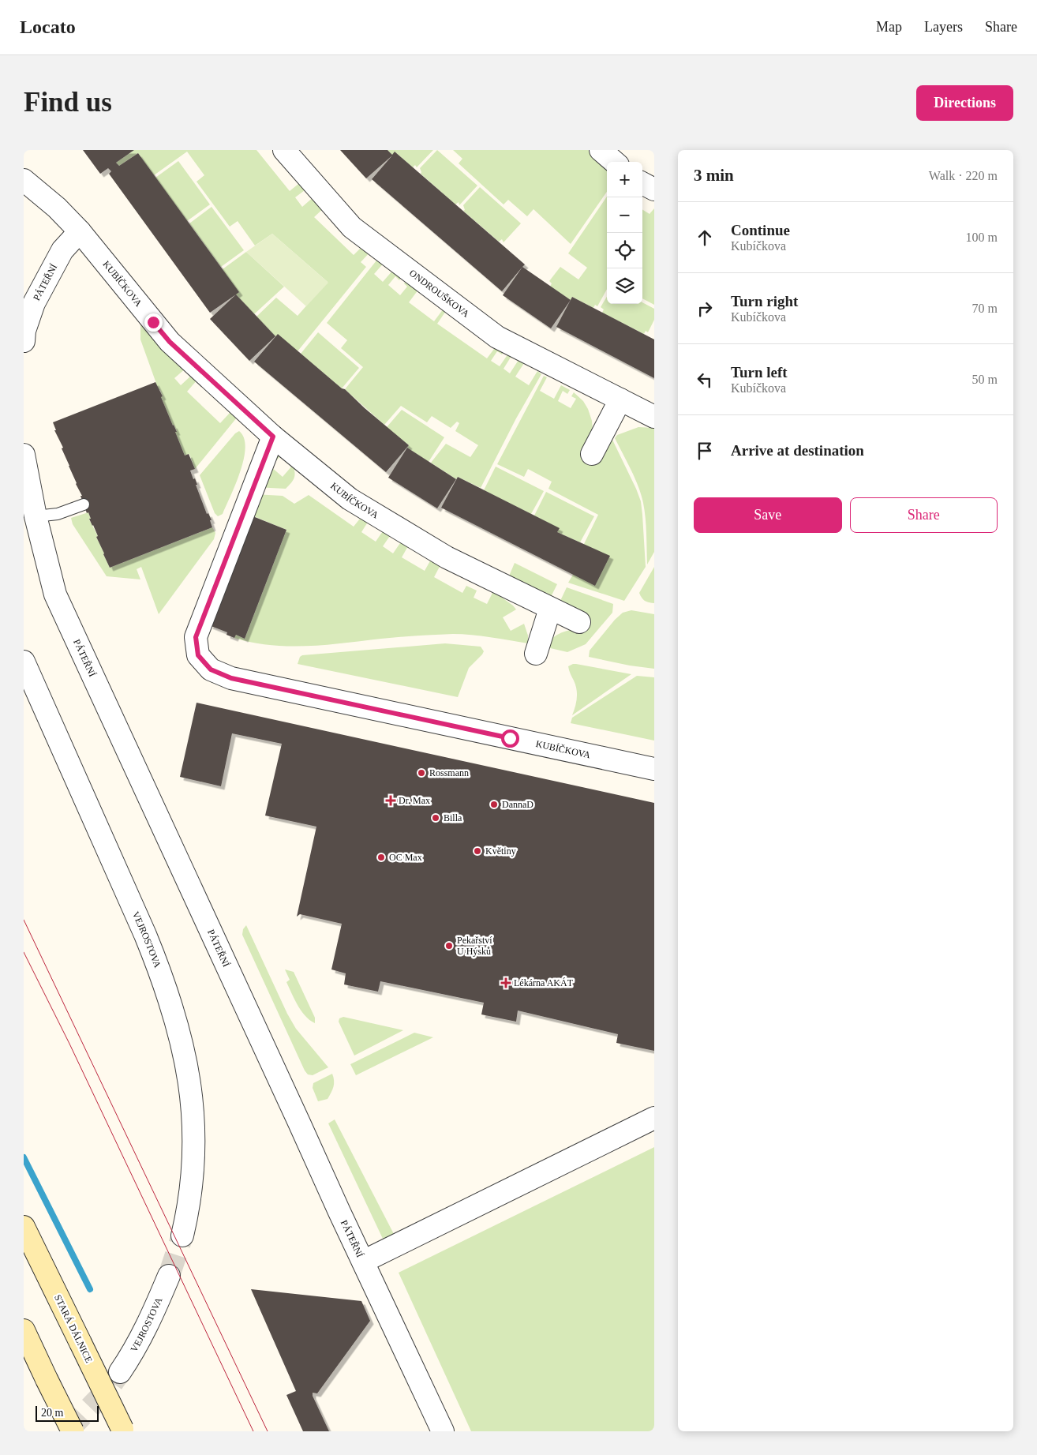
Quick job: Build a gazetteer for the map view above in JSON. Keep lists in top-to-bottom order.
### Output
{
  "streets": {
    "main road": ["STARÁ DÁLNICE"],
    "street": [
      "PÁTEŘNÍ",
      "KUBÍČKOVA",
      "ONDROUŠKOVA",
      "VEJROSTOVA"
    ]
  },
  "crossings": [
    ["PÁTEŘNÍ", "KUBÍČKOVA"]
  ],
  "places": {
    "other": [
      "Rossmann",
      "DannaD",
      "Billa",
      "Květiny",
      "OC Max",
      "Pekařství U Hýsků"
    ],
    "health": ["Dr. Max", "Lékárna AKÁT"]
  },
  "scale_bar": "20 m",
  "page": {
    "header": "Locato",
    "nav": ["Map", "Layers", "Share"],
    "buttons": [
      "Directions",
      ["Save", "Share"]
    ],
    "title": "Find us",
    "heading": ["3 min", "Walk · 220 m"],
    "map_buttons": ["+", "−"],
    "list": [
      ["Continue", "Kubíčkova", "100 m"],
      ["Turn right", "Kubíčkova", "70 m"],
      ["Turn left", "Kubíčkova", "50 m"],
      "Arrive at destination"
    ],
    "scale": "20 m"
  }
}
